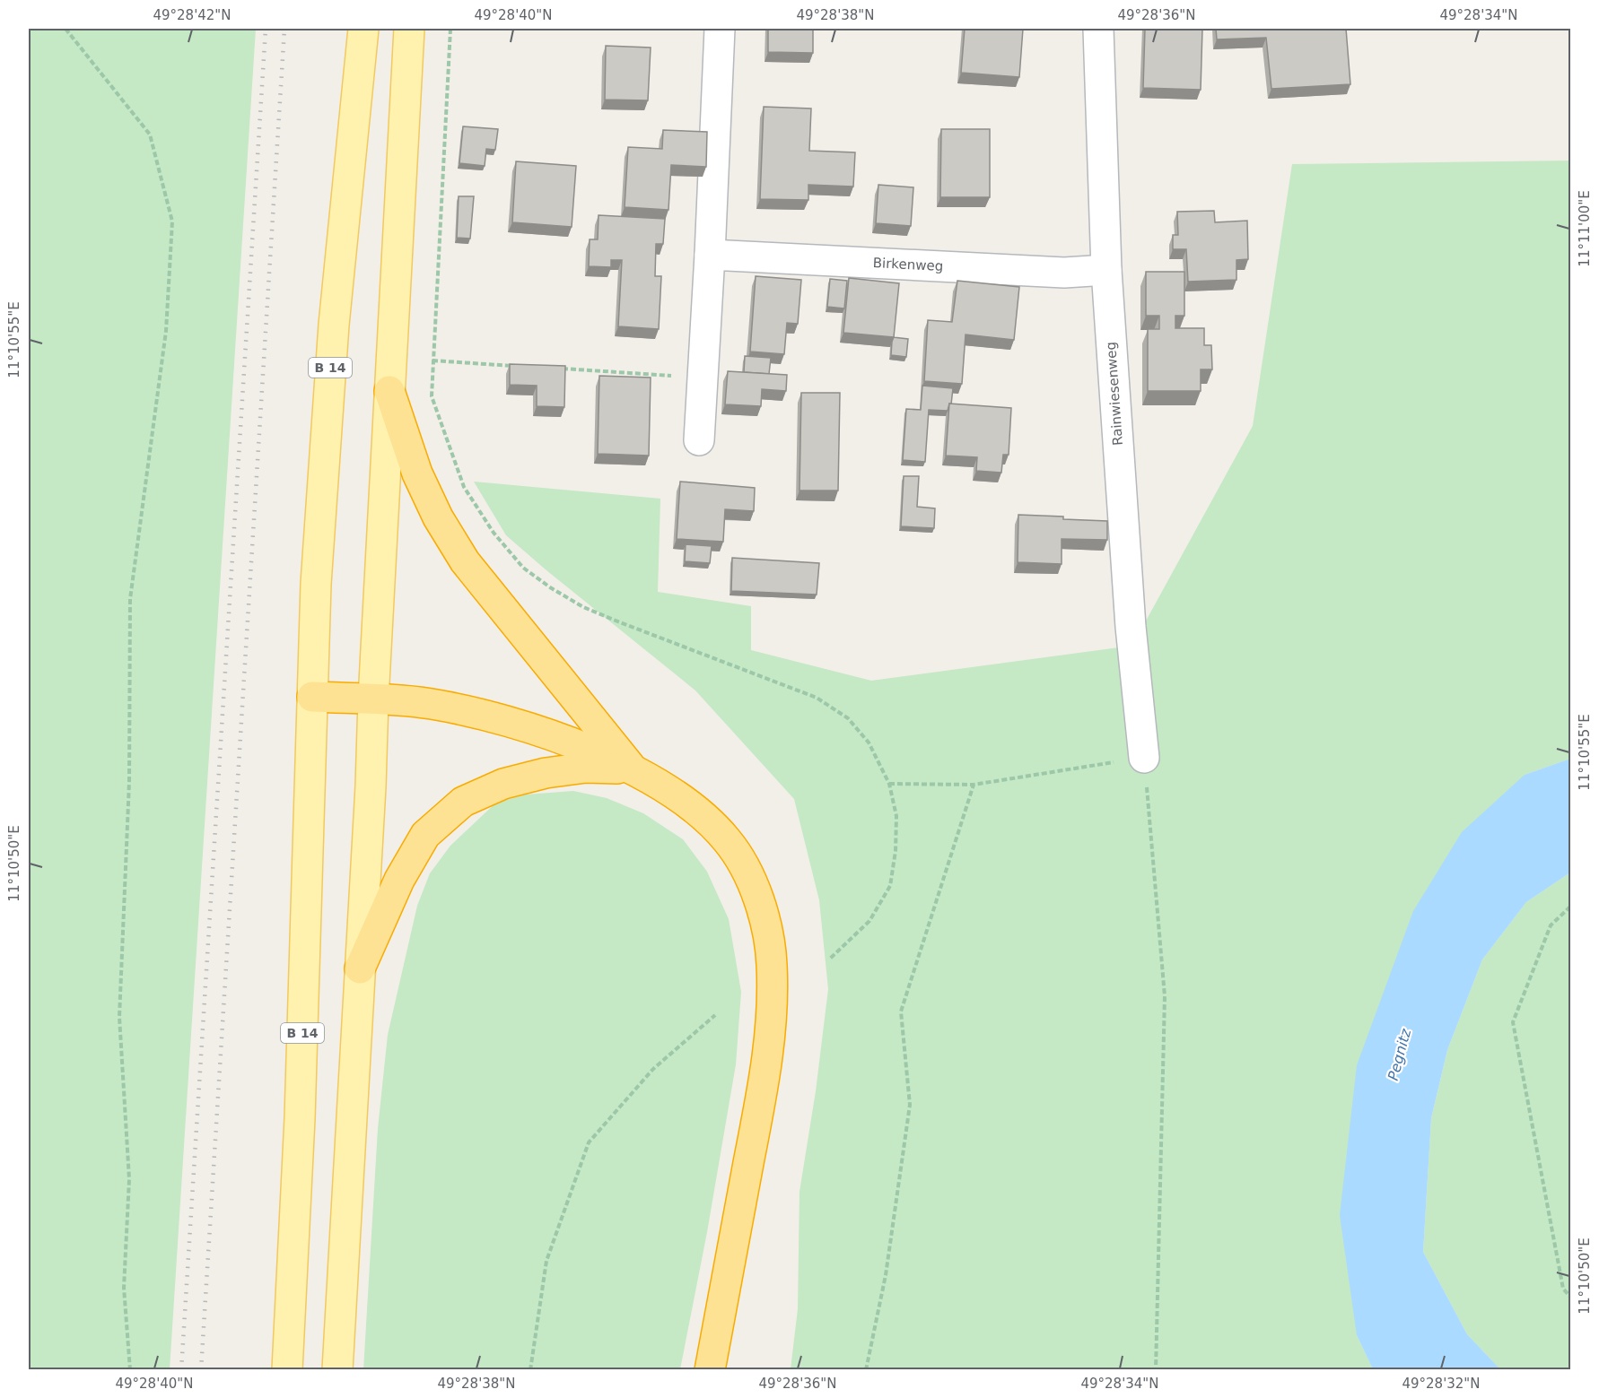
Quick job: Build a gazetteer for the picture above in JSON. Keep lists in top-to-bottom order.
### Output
{
  "streets": {
    "main road": ["B 14"],
    "street": ["Birkenweg", "Rainwiesenweg"]
  },
  "crossings": [
    ["Birkenweg", "Rainwiesenweg"]
  ],
  "water": ["Pegnitz"],
  "coordinates": [
    "49°28'42\"N",
    "49°28'40\"N",
    "49°28'38\"N",
    "49°28'36\"N",
    "49°28'34\"N",
    "11°11'00\"E",
    "11°10'55\"E",
    "11°10'50\"E",
    "49°28'32\"N"
  ]
}
